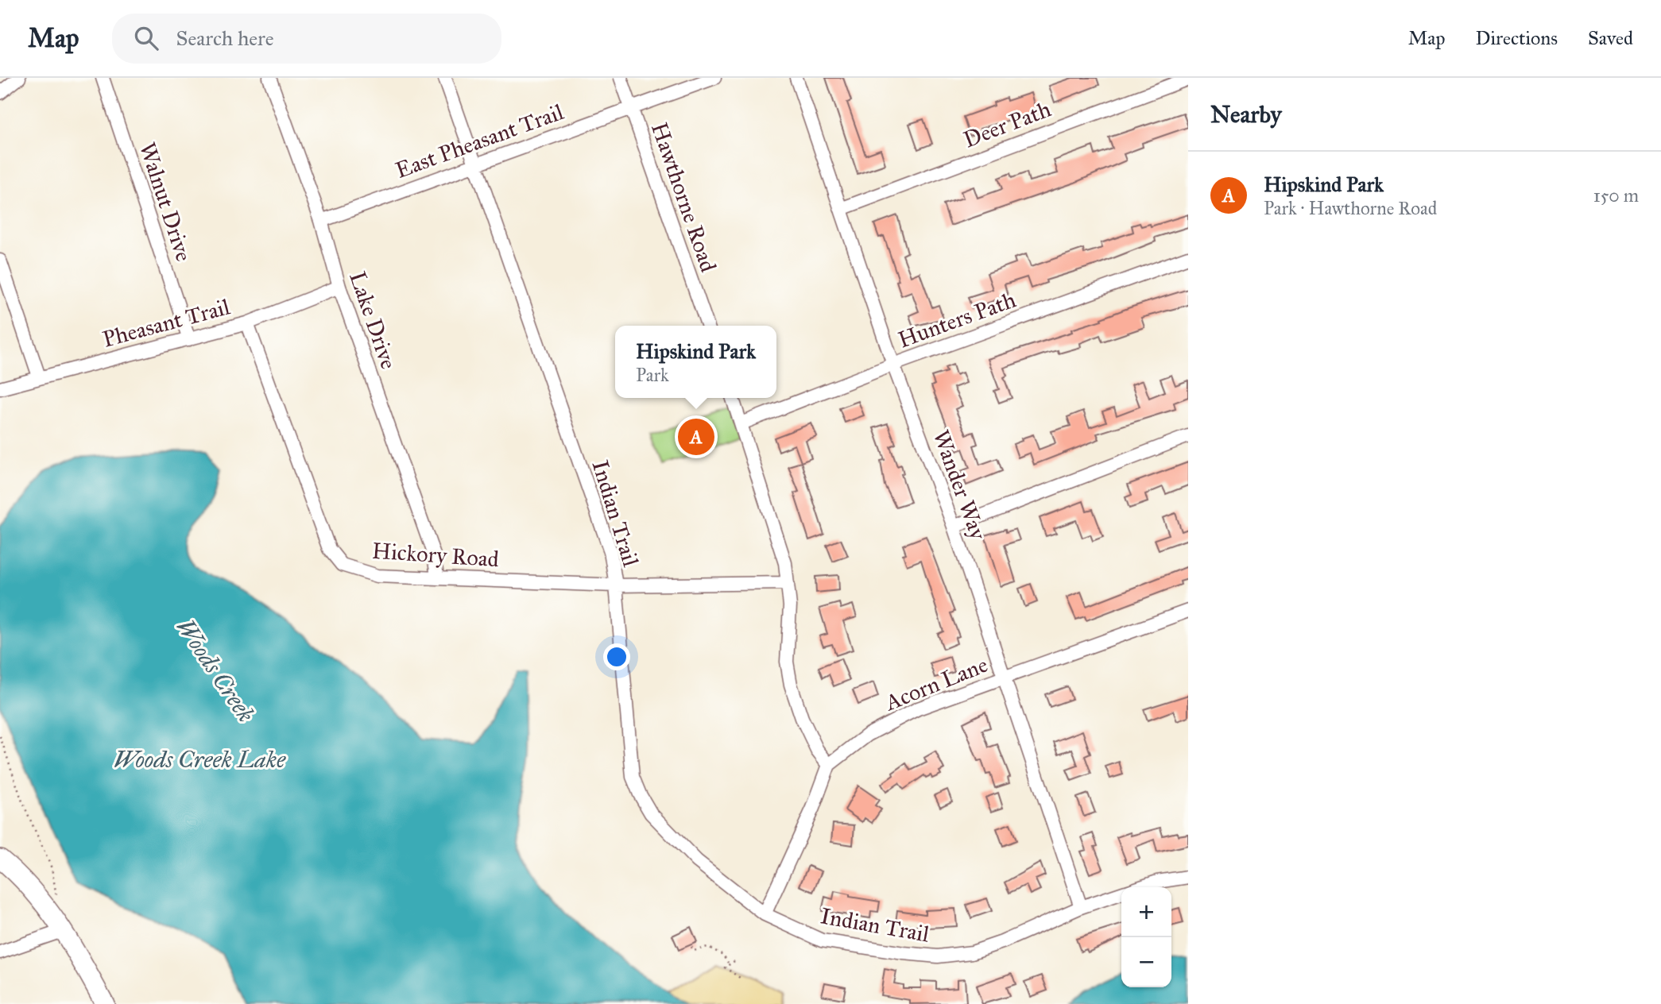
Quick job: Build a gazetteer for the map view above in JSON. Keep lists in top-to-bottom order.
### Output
{
  "streets": {
    "street": [
      "Deer Path",
      "East Pheasant Trail",
      "Hawthorne Road",
      "Walnut Drive",
      "Hunters Path",
      "Lake Drive",
      "Pheasant Trail",
      "Wander Way",
      "Indian Trail",
      "Hickory Road",
      "Acorn Lane"
    ]
  },
  "crossings": [
    ["Deer Path", "Wander Way"],
    ["East Pheasant Trail", "Hawthorne Road"],
    ["East Pheasant Trail", "Lake Drive"],
    ["East Pheasant Trail", "Indian Trail"],
    ["Walnut Drive", "Pheasant Trail"],
    ["Hunters Path", "Wander Way"],
    ["Lake Drive", "Pheasant Trail"],
    ["Lake Drive", "Hickory Road"],
    ["Pheasant Trail", "Hickory Road"],
    ["Wander Way", "Indian Trail"],
    ["Wander Way", "Acorn Lane"],
    ["Indian Trail", "Hickory Road"]
  ],
  "water": ["Woods Creek", "Woods Creek Lake"],
  "page": {
    "header": "Map",
    "search": "Search here",
    "nav": ["Map", "Directions", "Saved"],
    "heading": "Nearby",
    "list": [
      {
        "mark": "A",
        "name": "Hipskind Park",
        "note": "Park · Hawthorne Road",
        "value": "150 m"
      }
    ],
    "popup": ["Hipskind Park", "Park"],
    "pins": "A",
    "map_buttons": ["+", "−"]
  }
}
